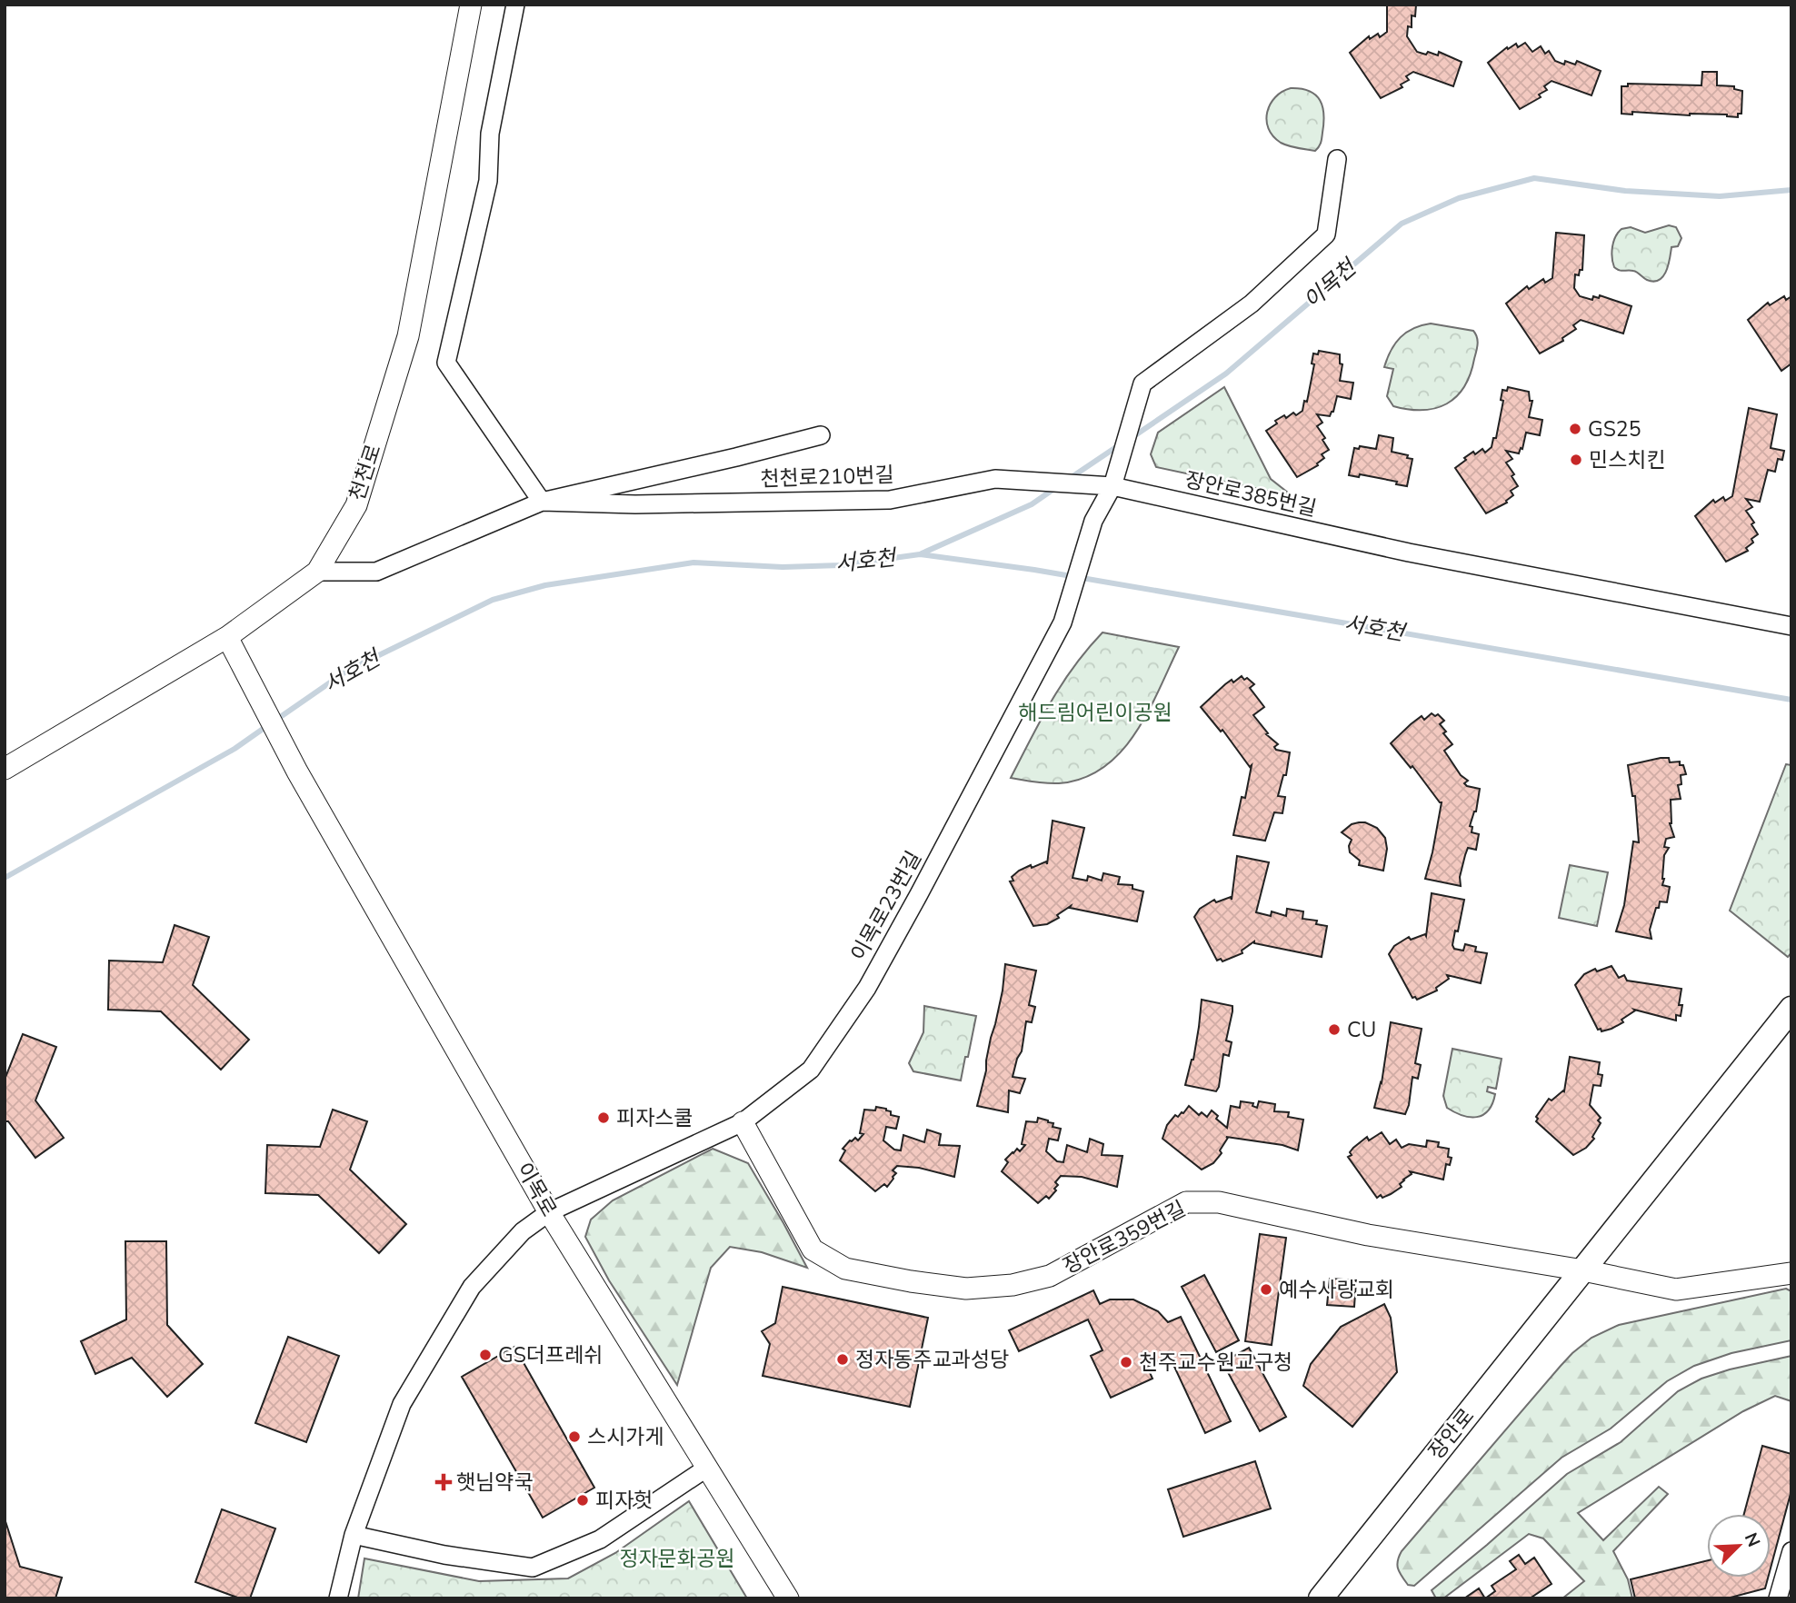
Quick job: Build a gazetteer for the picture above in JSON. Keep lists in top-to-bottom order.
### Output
{
  "streets": {
    "main road": ["장안로"],
    "street": [
      "천천로",
      "천천로210번길",
      "장안로385번길",
      "이목로23번길",
      "이목로",
      "장안로359번길"
    ]
  },
  "crossings": [
    ["천천로", "천천로210번길"],
    ["천천로", "이목로"],
    ["천천로210번길", "장안로385번길"],
    ["천천로210번길", "이목로23번길"],
    ["장안로385번길", "이목로23번길"],
    ["이목로23번길", "이목로"],
    ["이목로23번길", "장안로359번길"],
    ["장안로359번길", "장안로"]
  ],
  "water": ["이목천", "서호천"],
  "parks": ["해드림어린이공원", "정자문화공원"],
  "places": {
    "other": [
      "GS25",
      "민스치킨",
      "CU",
      "피자스쿨",
      "예수사랑교회",
      "GS더프레쉬",
      "정자동주교과성당",
      "천주교수원교구청",
      "스시가게",
      "피자헛"
    ],
    "health": ["햇님약국"]
  },
  "north": "top right"
}
